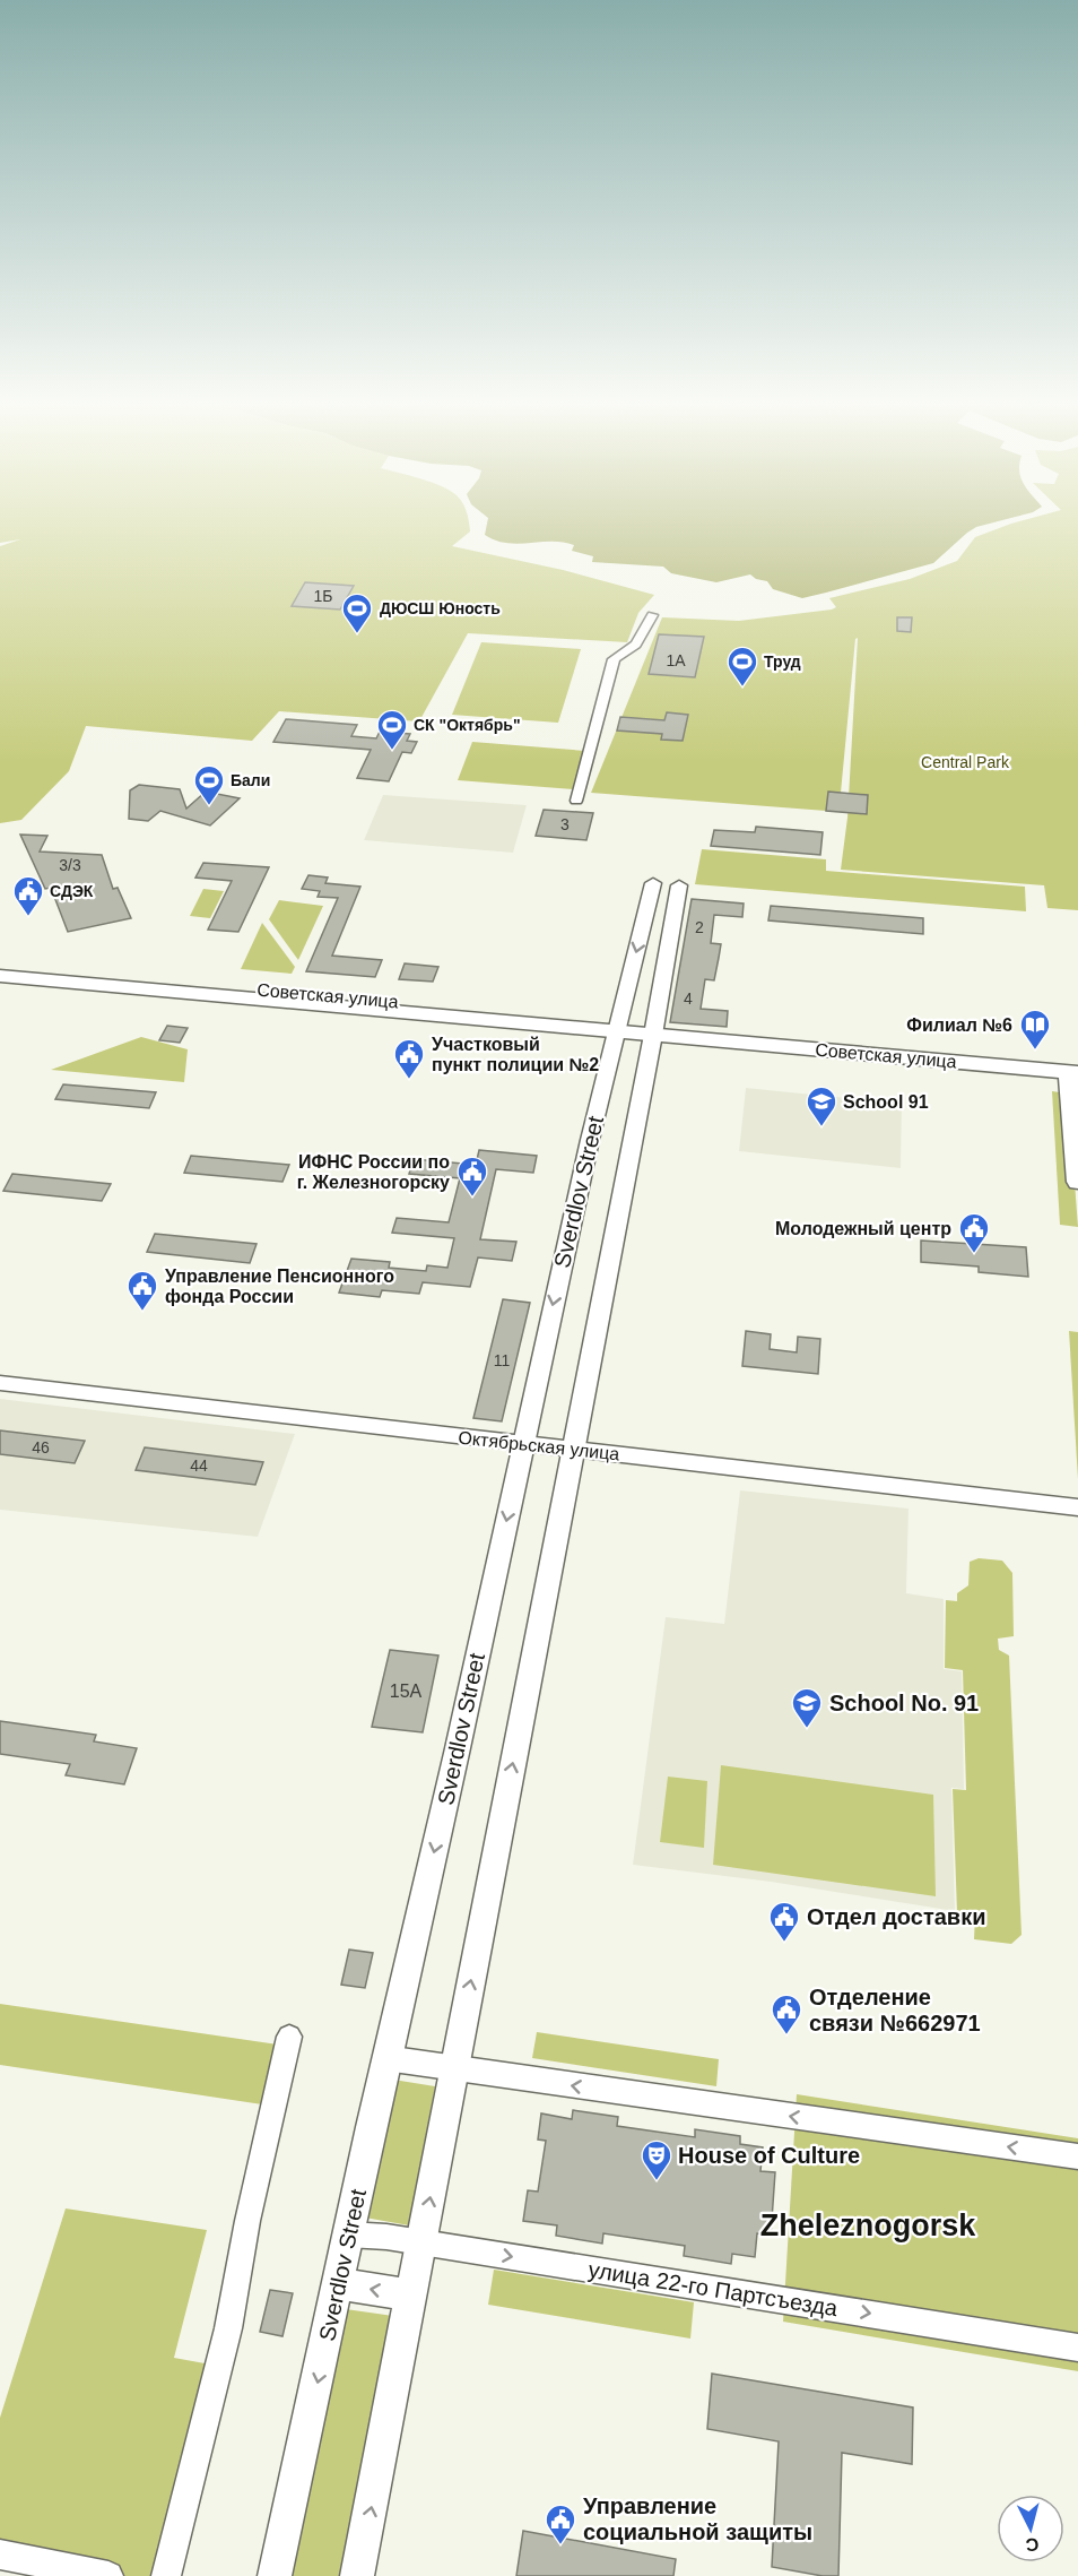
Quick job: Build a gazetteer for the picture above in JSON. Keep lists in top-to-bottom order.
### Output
{
  "streets": {
    "main road": ["Советская улица"],
    "street": ["Sverdlov Street", "Октябрьская улица", "улица 22-го Партсъезда"]
  },
  "crossings": [
    ["Советская улица", "Sverdlov Street"],
    ["Sverdlov Street", "Октябрьская улица"],
    ["Sverdlov Street", "улица 22-го Партсъезда"]
  ],
  "one_way": ["улица 22-го Партсъезда"],
  "districts": ["Zheleznogorsk"],
  "parks": ["Central Park"],
  "places": {
    "sports": [
      "ДЮСШ Юность",
      "Труд",
      "СК \"Октябрь\"",
      "Бали"
    ],
    "public building": [
      "СДЭК",
      "Участковый пункт полиции №2",
      "ИФНС России по г. Железногорску",
      "Молодежный центр",
      "Управление Пенсионного фонда России",
      "Отдел доставки",
      "Отделение связи №662971",
      "Управление социальной защиты"
    ],
    "library": ["Филиал №6"],
    "school or university": ["School 91", "School No. 91"],
    "theatre": ["House of Culture"]
  },
  "house_numbers": [
    "1Б",
    "1А",
    "3",
    "3/3",
    "2",
    "4",
    "11",
    "46",
    "44",
    "15А"
  ],
  "north": "bottom"
}
